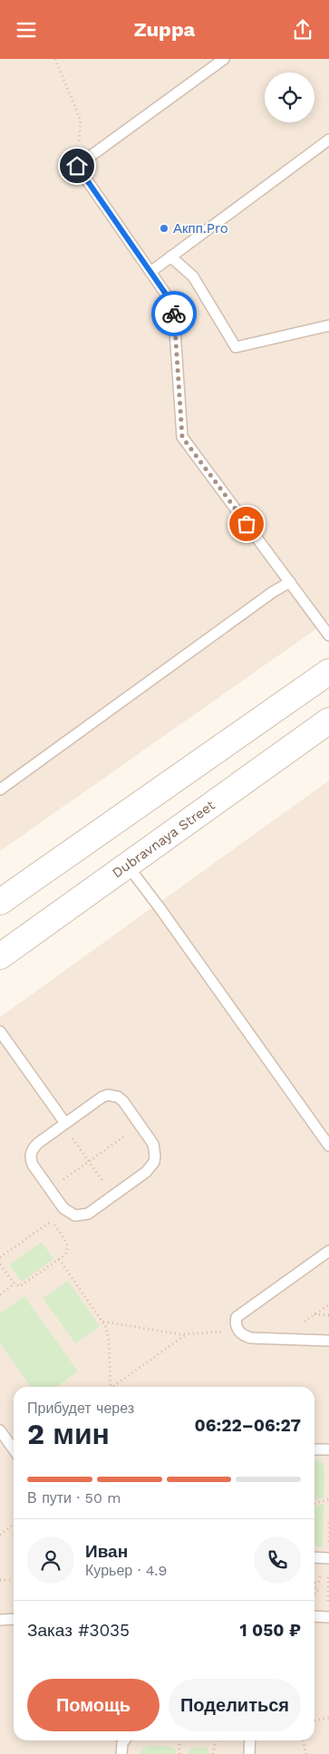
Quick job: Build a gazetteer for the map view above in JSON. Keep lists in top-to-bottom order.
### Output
{
  "streets": {
    "street": ["Dubravnaya Street"]
  },
  "places": ["Акпп.Pro"],
  "page": {
    "header": "Zuppa",
    "heading": ["2 мин", "Прибудет через", "06:22–06:27"],
    "panel": [
      "Иван",
      "Курьер · 4.9",
      "Заказ #3035",
      "1 050 ₽"
    ],
    "bar": "В пути · 50 m",
    "buttons": ["Помощь", "Поделиться"]
  }
}
